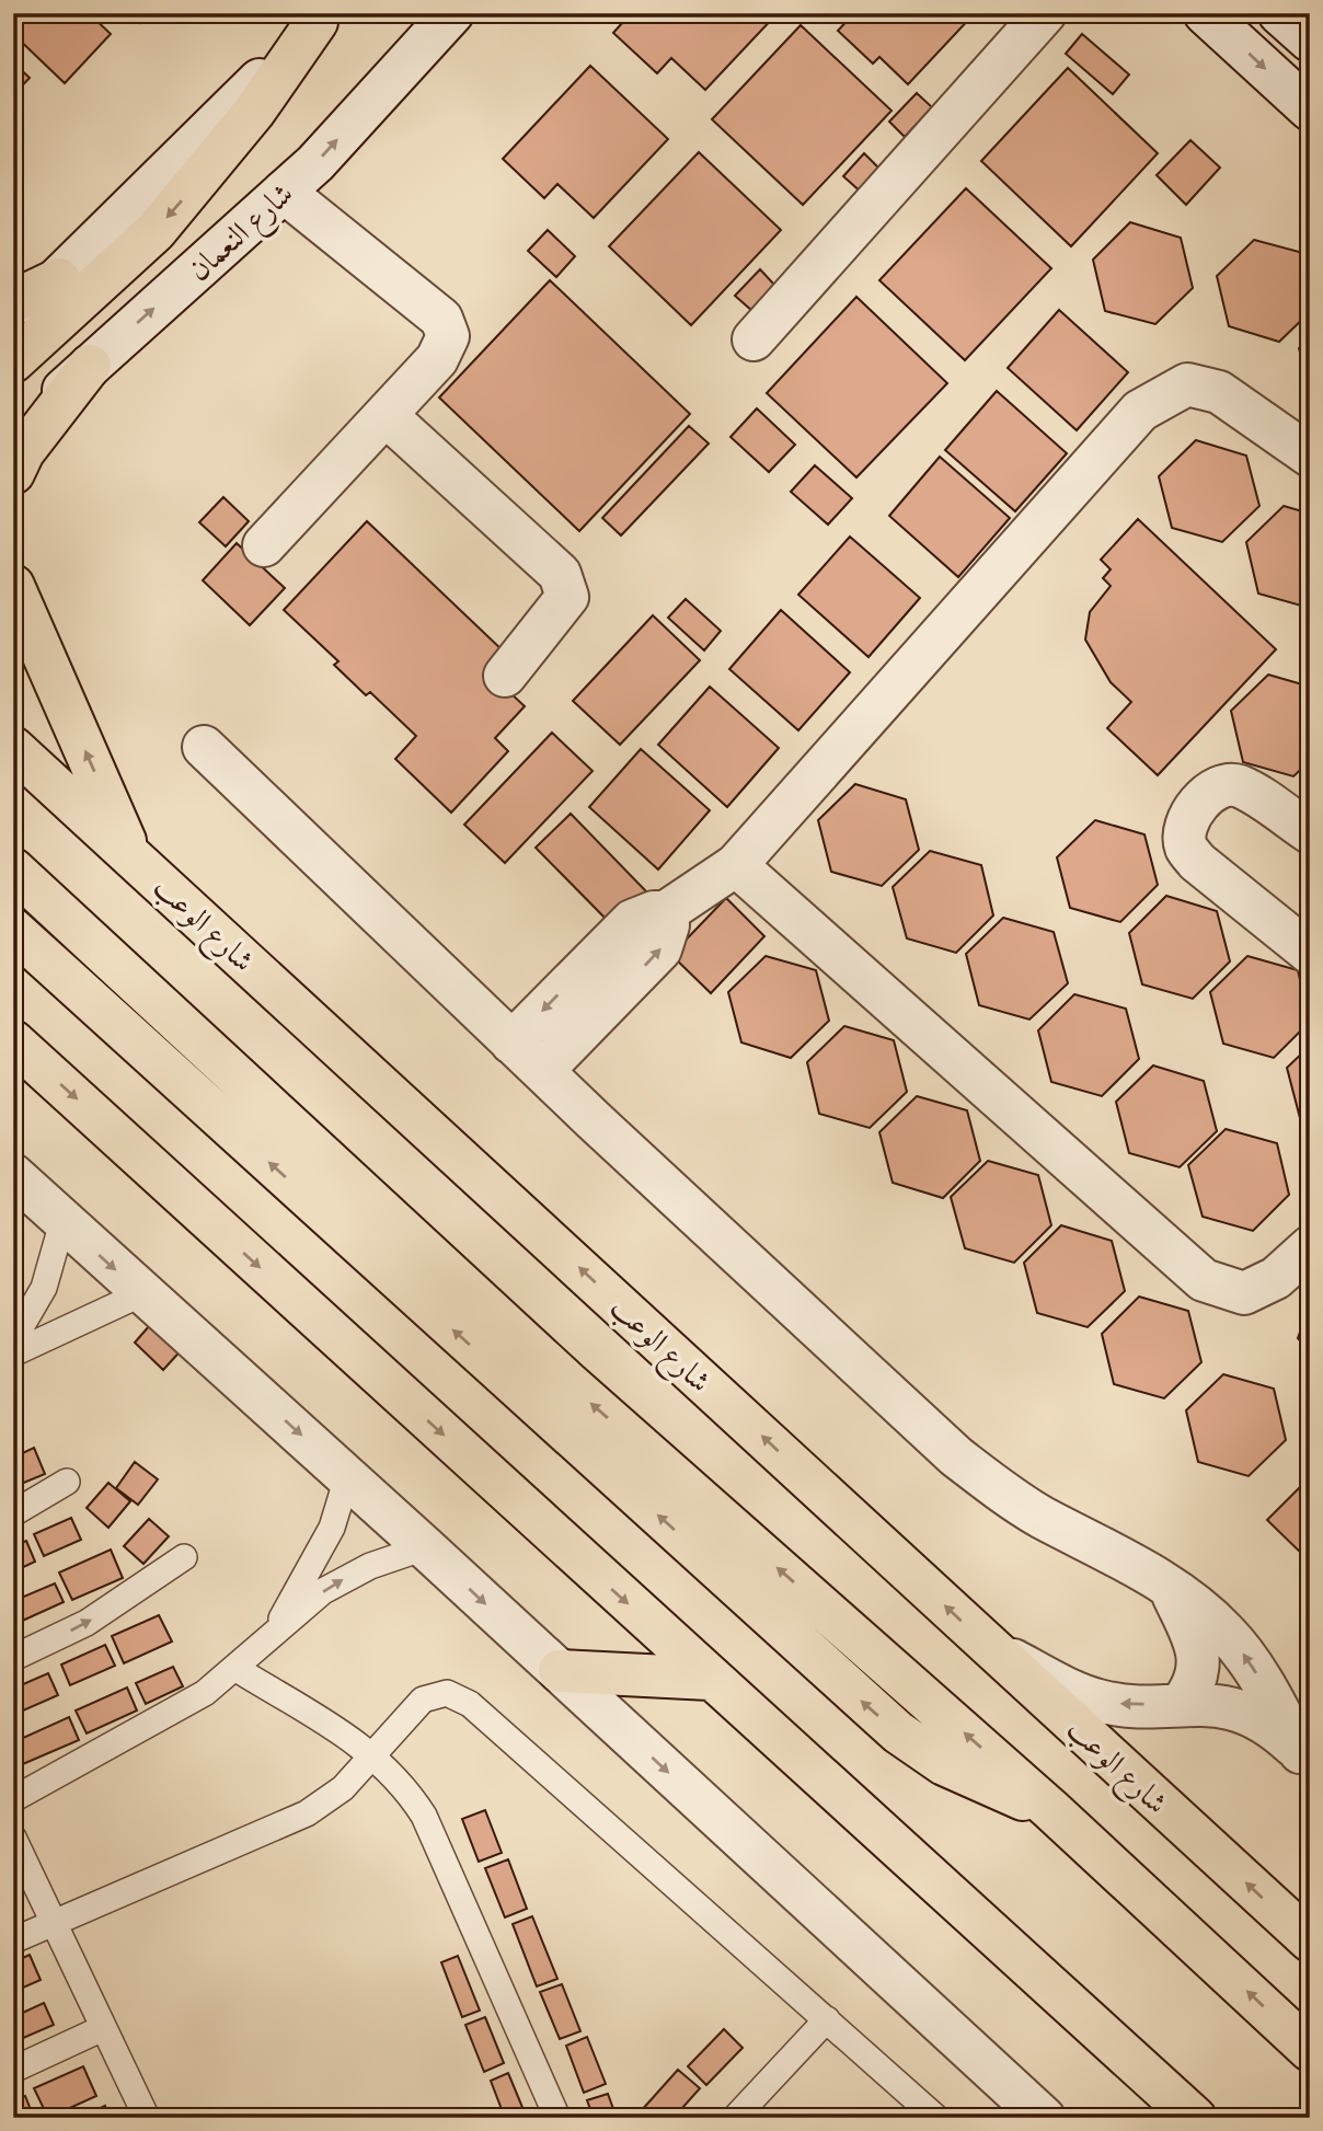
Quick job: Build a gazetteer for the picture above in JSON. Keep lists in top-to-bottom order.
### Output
{
  "streets": {
    "main road": ["شارع الوعب"],
    "street": ["شارع النعمان"]
  }
}
